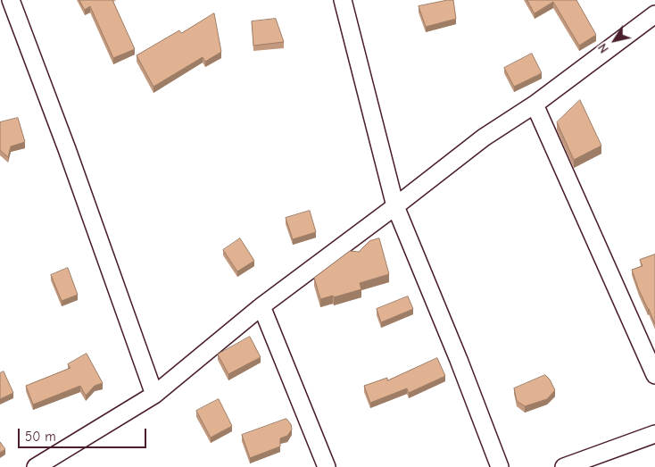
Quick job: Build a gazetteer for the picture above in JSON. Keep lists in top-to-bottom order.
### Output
{
  "scale_bar": "50 m",
  "north": "bottom left"
}
